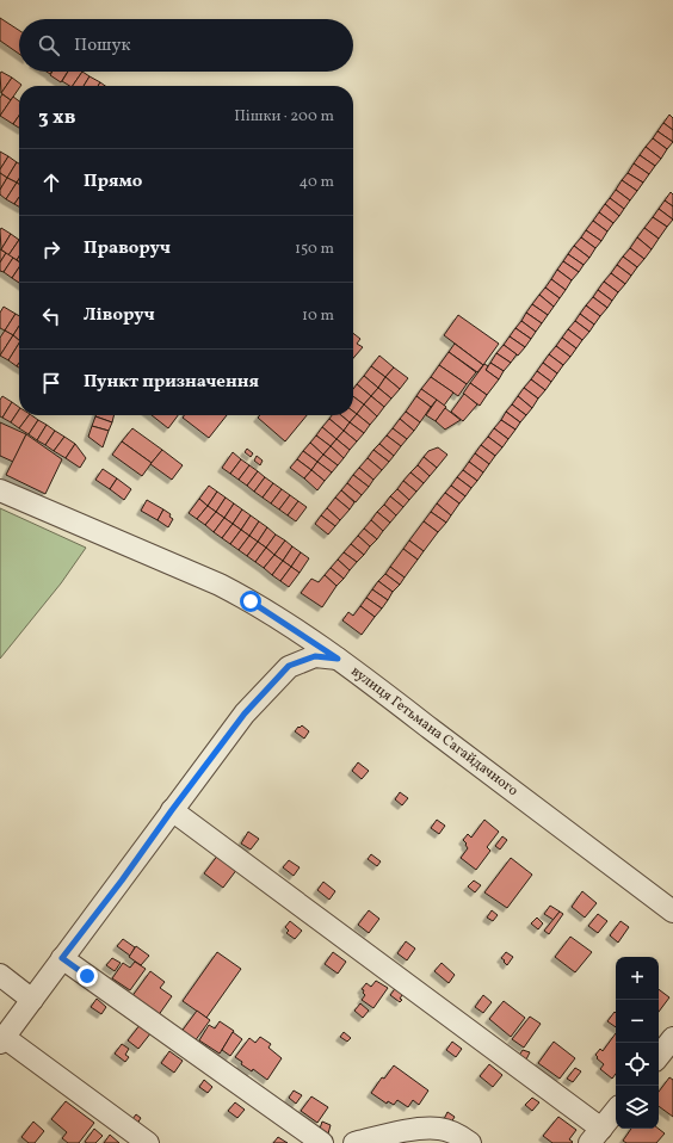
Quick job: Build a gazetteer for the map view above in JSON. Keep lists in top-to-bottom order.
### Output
{
  "streets": {
    "street": ["вулиця Гетьмана Сагайдачного"]
  },
  "page": {
    "search": "Пошук",
    "heading": ["3 хв", "Пішки · 200 m"],
    "list": [
      ["Прямо", "40 m"],
      ["Праворуч", "150 m"],
      ["Ліворуч", "10 m"],
      "Пункт призначення"
    ],
    "map_buttons": ["+", "−"]
  }
}
